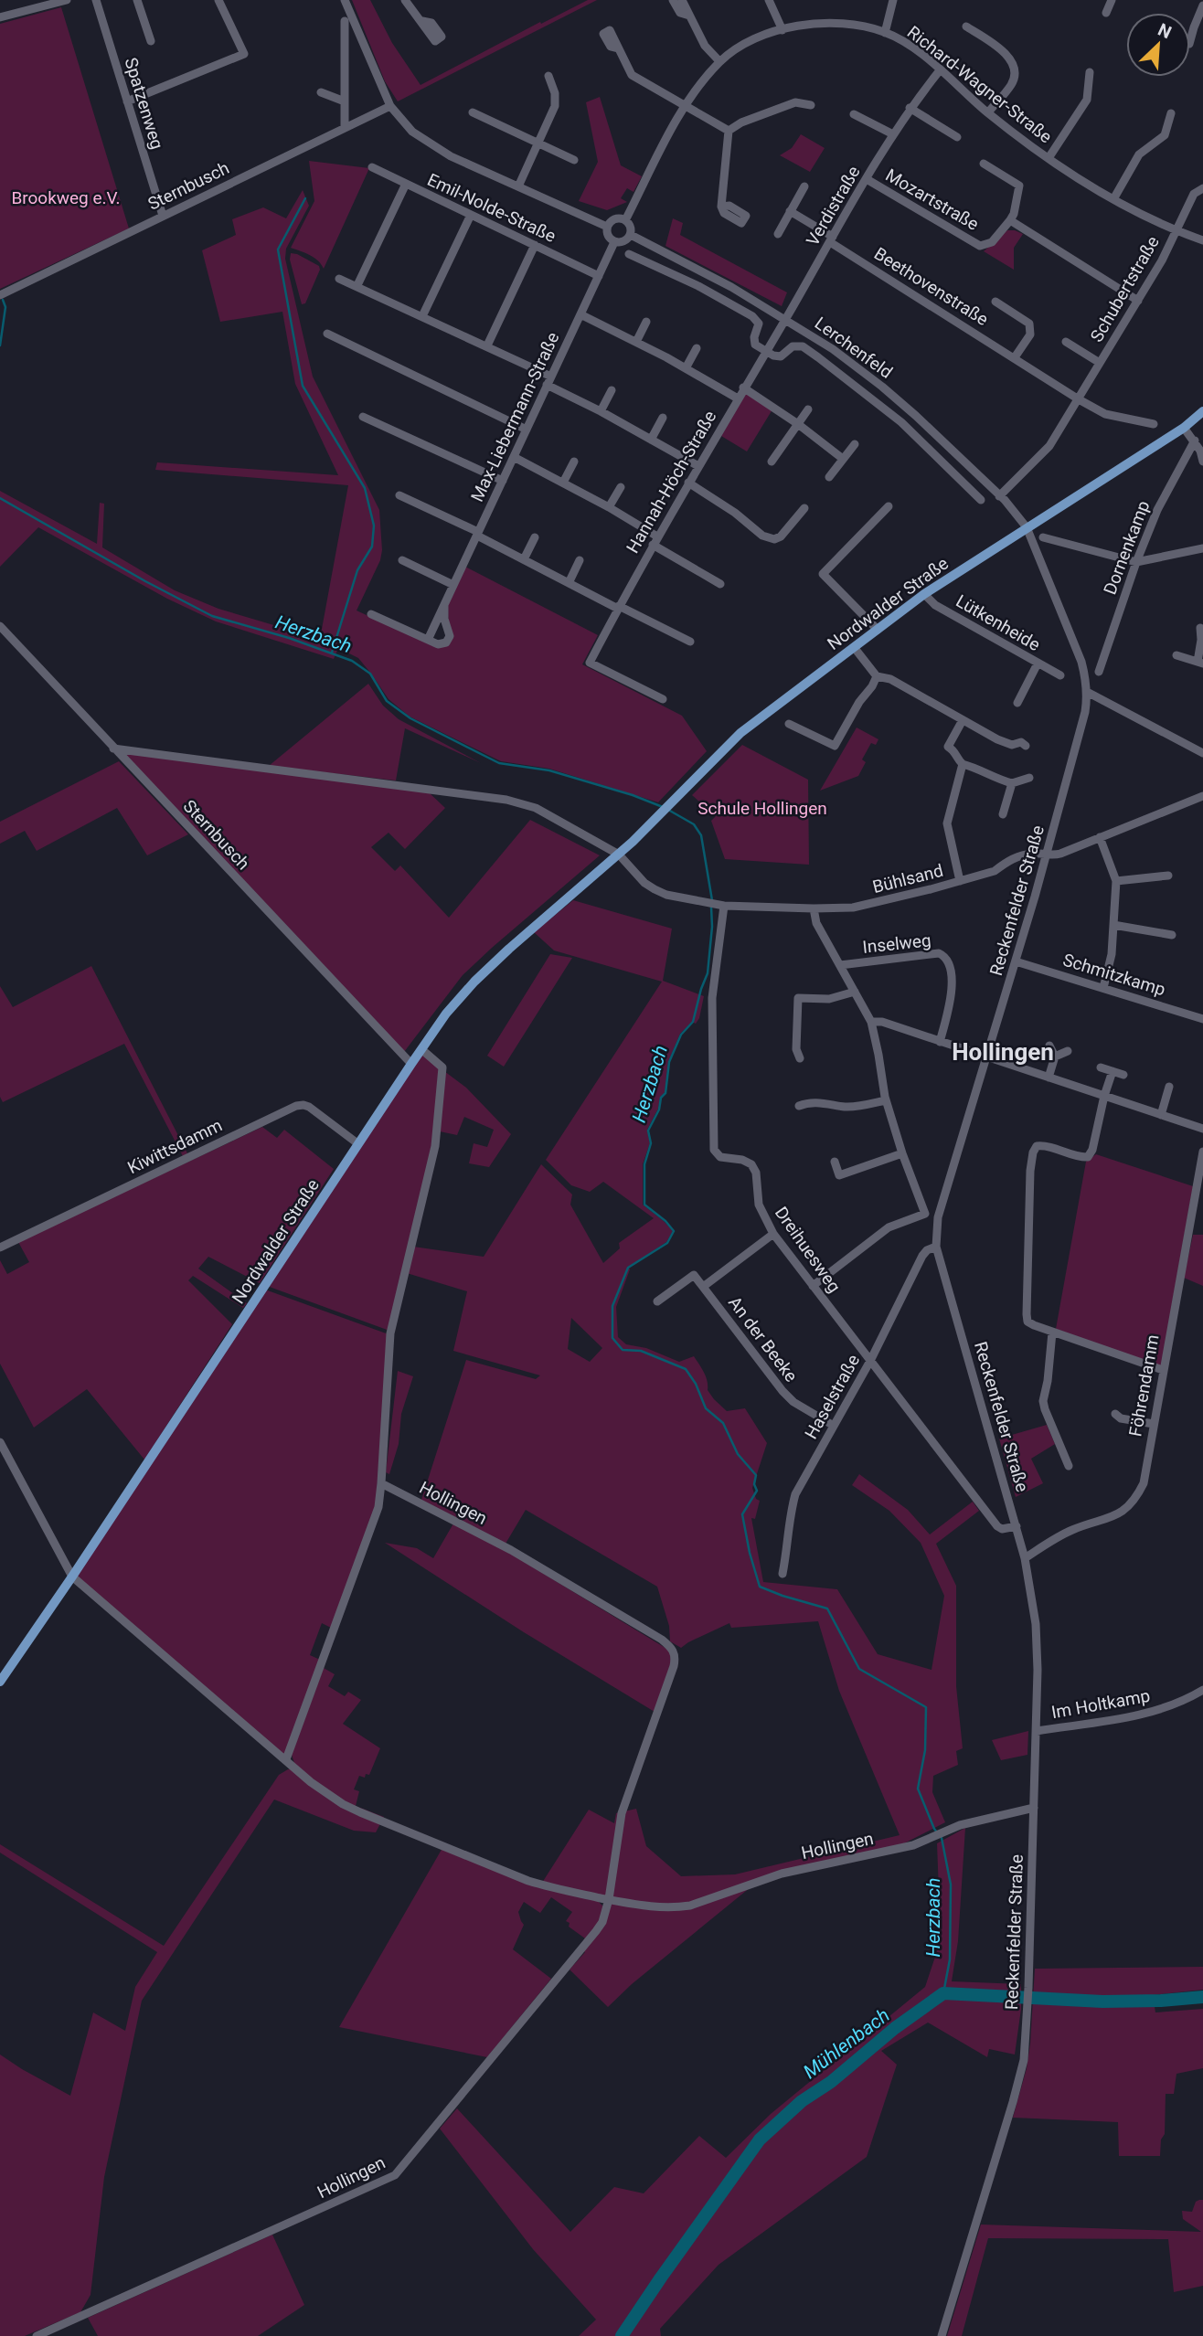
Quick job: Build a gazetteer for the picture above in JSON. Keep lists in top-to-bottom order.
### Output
{
  "streets": {
    "main road": ["Nordwalder Straße"],
    "street": [
      "Richard-Wagner-Straße",
      "Spatzenweg",
      "Sternbusch",
      "Mozartstraße",
      "Verdistraße",
      "Emil-Nolde-Straße",
      "Beethovenstraße",
      "Schubertstraße",
      "Lerchenfeld",
      "Max-Liebermann-Straße",
      "Hannah-Höch-Straße",
      "Dornenkamp",
      "Lütkenheide",
      "Bühlsand",
      "Reckenfelder Straße",
      "Inselweg",
      "Schmitzkamp",
      "Kiwittsdamm",
      "Dreihuesweg",
      "An der Beeke",
      "Föhrendamm",
      "Haselstraße",
      "Hollingen",
      "Im Holtkamp"
    ]
  },
  "crossings": [
    ["Richard-Wagner-Straße", "Verdistraße"],
    ["Richard-Wagner-Straße", "Schubertstraße"],
    ["Richard-Wagner-Straße", "Lerchenfeld"],
    ["Richard-Wagner-Straße", "Max-Liebermann-Straße"],
    ["Spatzenweg", "Sternbusch"],
    ["Sternbusch", "Nordwalder Straße"],
    ["Mozartstraße", "Verdistraße"],
    ["Verdistraße", "Beethovenstraße"],
    ["Verdistraße", "Lerchenfeld"],
    ["Verdistraße", "Hannah-Höch-Straße"],
    ["Emil-Nolde-Straße", "Max-Liebermann-Straße"],
    ["Beethovenstraße", "Schubertstraße"],
    ["Schubertstraße", "Lerchenfeld"],
    ["Lerchenfeld", "Max-Liebermann-Straße"],
    ["Lerchenfeld", "Hannah-Höch-Straße"],
    ["Lerchenfeld", "Nordwalder Straße"],
    ["Lerchenfeld", "Reckenfelder Straße"],
    ["Nordwalder Straße", "Lütkenheide"],
    ["Nordwalder Straße", "Bühlsand"],
    ["Nordwalder Straße", "Reckenfelder Straße"],
    ["Nordwalder Straße", "Kiwittsdamm"],
    ["Nordwalder Straße", "Hollingen"],
    ["Bühlsand", "Reckenfelder Straße"],
    ["Bühlsand", "Dreihuesweg"],
    ["Reckenfelder Straße", "Schmitzkamp"],
    ["Reckenfelder Straße", "Dreihuesweg"],
    ["Reckenfelder Straße", "Föhrendamm"],
    ["Reckenfelder Straße", "Haselstraße"],
    ["Reckenfelder Straße", "Hollingen"],
    ["Reckenfelder Straße", "Im Holtkamp"],
    ["Dreihuesweg", "Haselstraße"],
    ["An der Beeke", "Haselstraße"]
  ],
  "districts": ["Hollingen"],
  "water": ["Herzbach", "Mühlenbach"],
  "parks": ["Brookweg e.V.", "Schule Hollingen"],
  "north": "top right"
}
